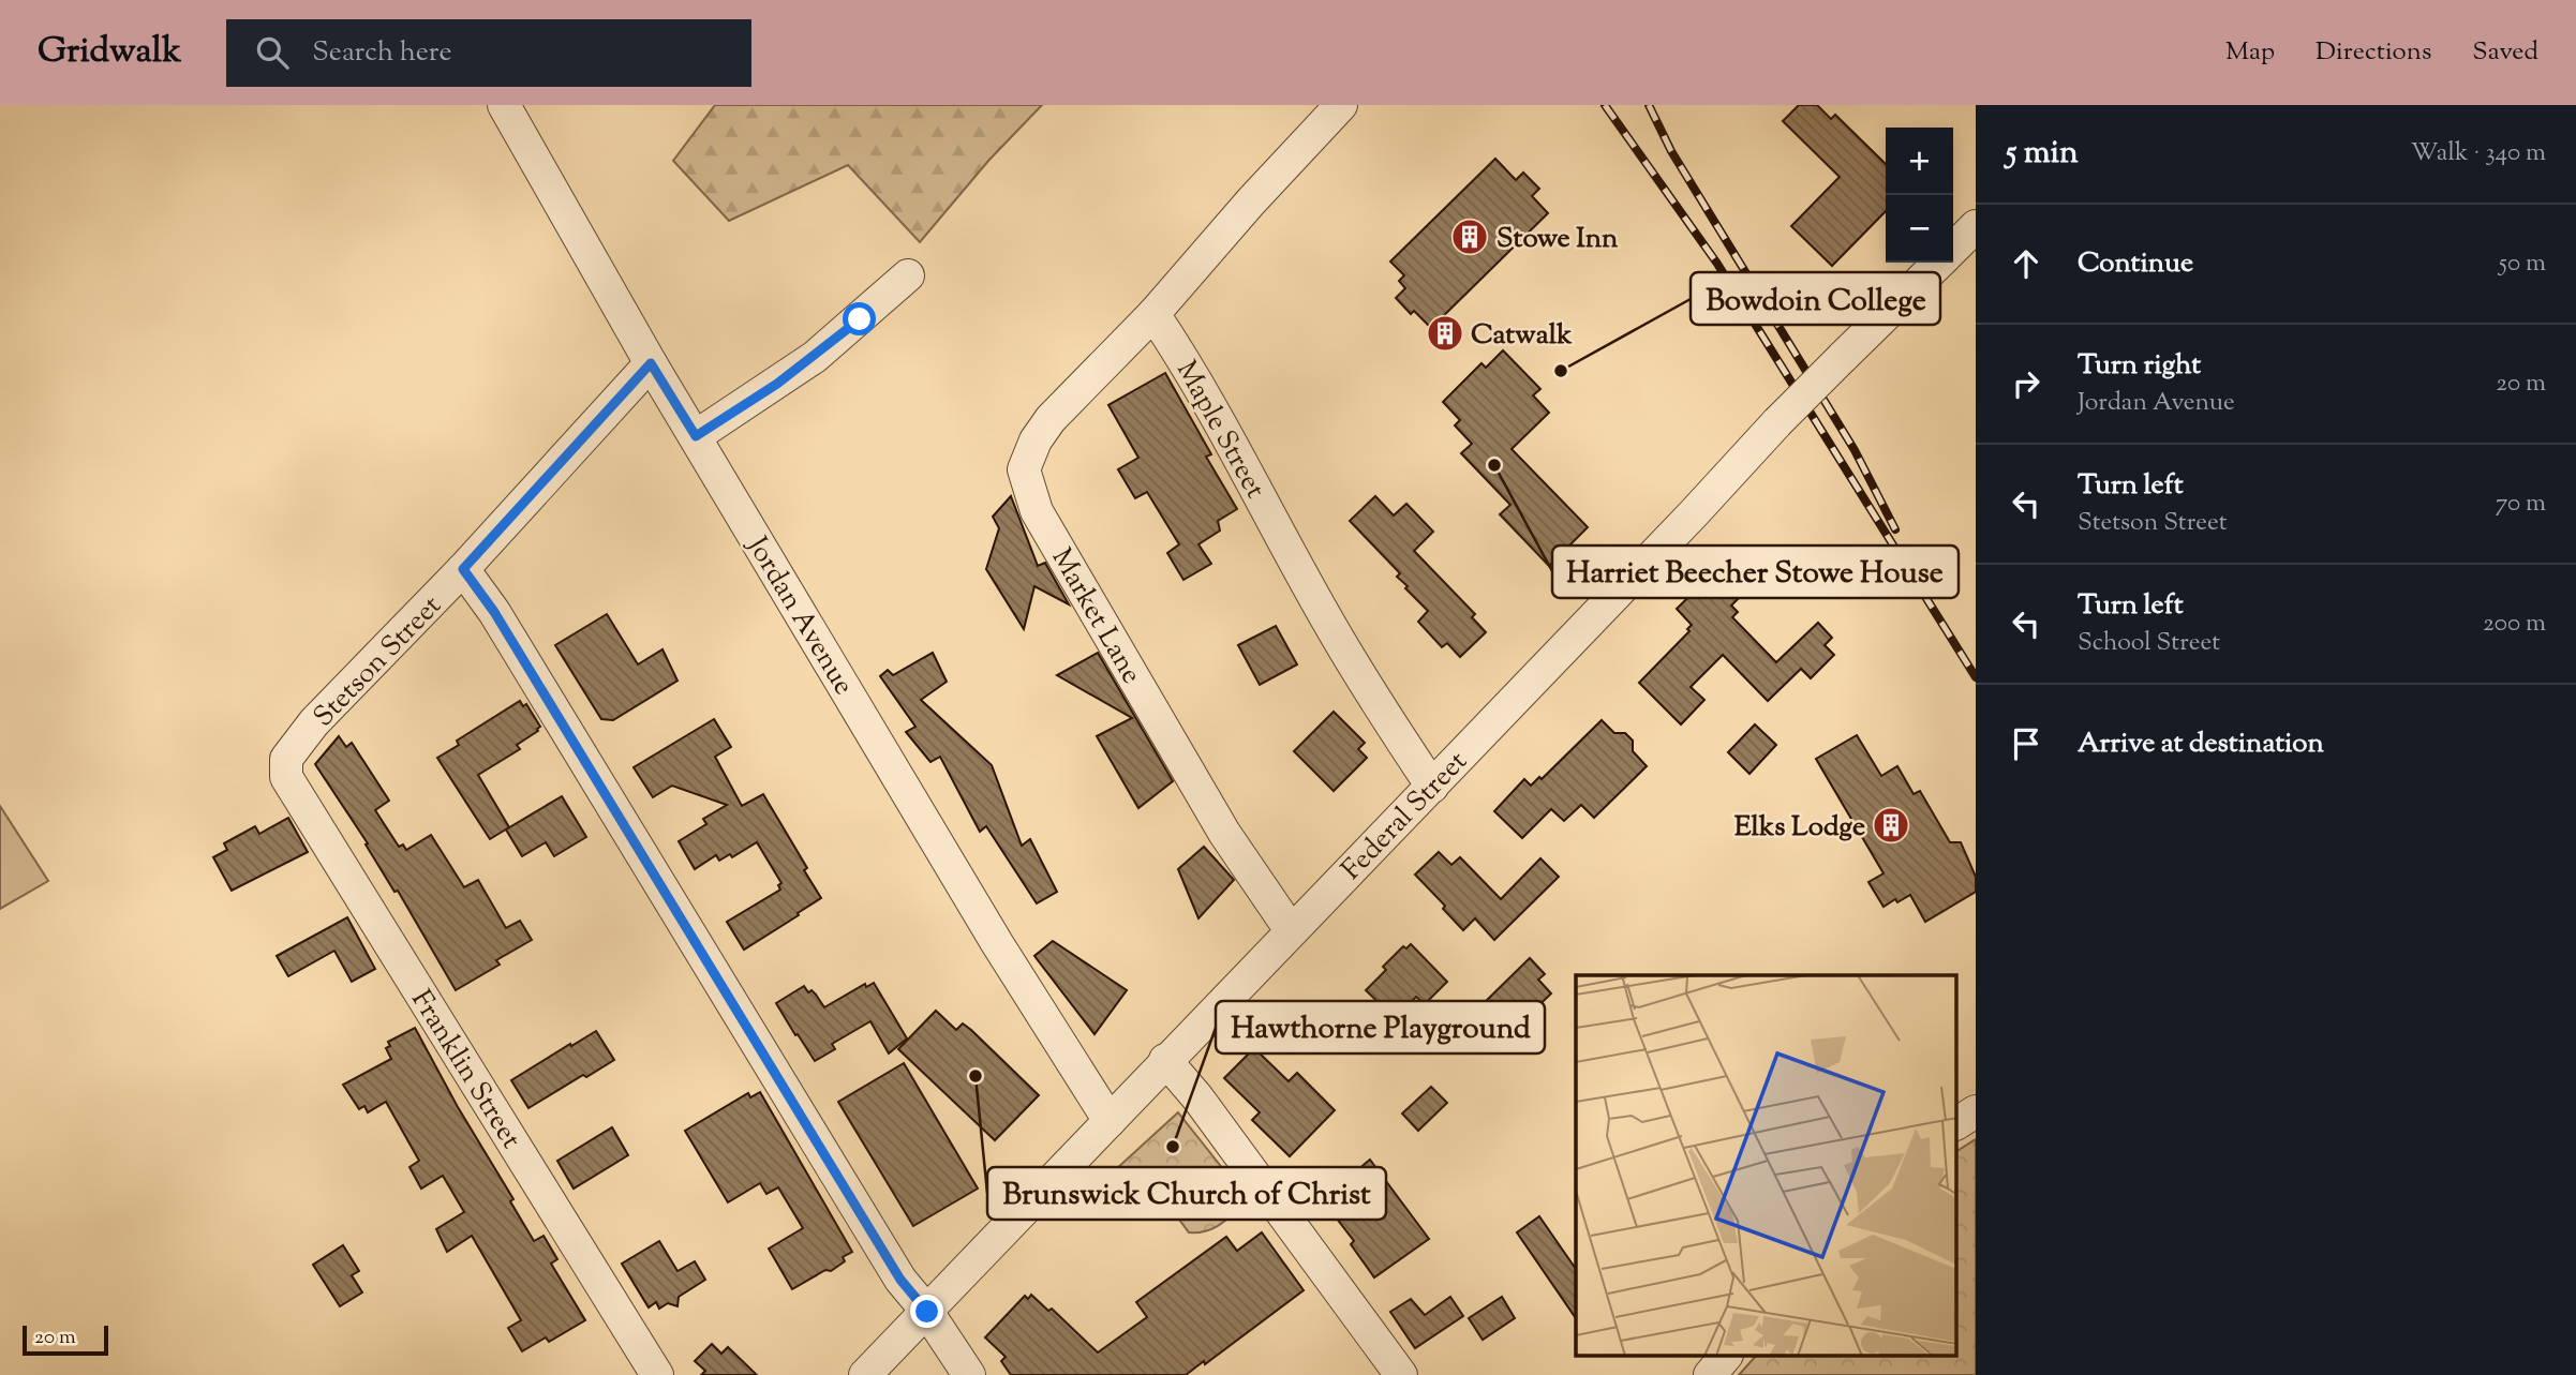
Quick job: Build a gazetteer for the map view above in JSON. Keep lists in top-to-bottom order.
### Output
{
  "streets": {
    "street": [
      "Maple Street",
      "Jordan Avenue",
      "Market Lane",
      "Stetson Street",
      "Federal Street",
      "Franklin Street"
    ]
  },
  "crossings": [
    ["Maple Street", "Market Lane"],
    ["Maple Street", "Federal Street"],
    ["Jordan Avenue", "Stetson Street"],
    ["Jordan Avenue", "Federal Street"],
    ["Market Lane", "Federal Street"],
    ["Stetson Street", "Franklin Street"]
  ],
  "places": {
    "building": ["Stowe Inn", "Catwalk", "Elks Lodge"],
    "other": [
      "Bowdoin College",
      "Harriet Beecher Stowe House",
      "Brunswick Church of Christ",
      "Hawthorne Playground"
    ]
  },
  "scale_bar": "20 m",
  "page": {
    "header": "Gridwalk",
    "search": "Search here",
    "nav": ["Map", "Directions", "Saved"],
    "heading": ["5 min", "Walk · 340 m"],
    "map_buttons": ["+", "−"],
    "list": [
      ["Continue", "50 m"],
      ["Turn right", "Jordan Avenue", "20 m"],
      ["Turn left", "Stetson Street", "70 m"],
      ["Turn left", "School Street", "200 m"],
      "Arrive at destination"
    ],
    "scale": "20 m"
  }
}
